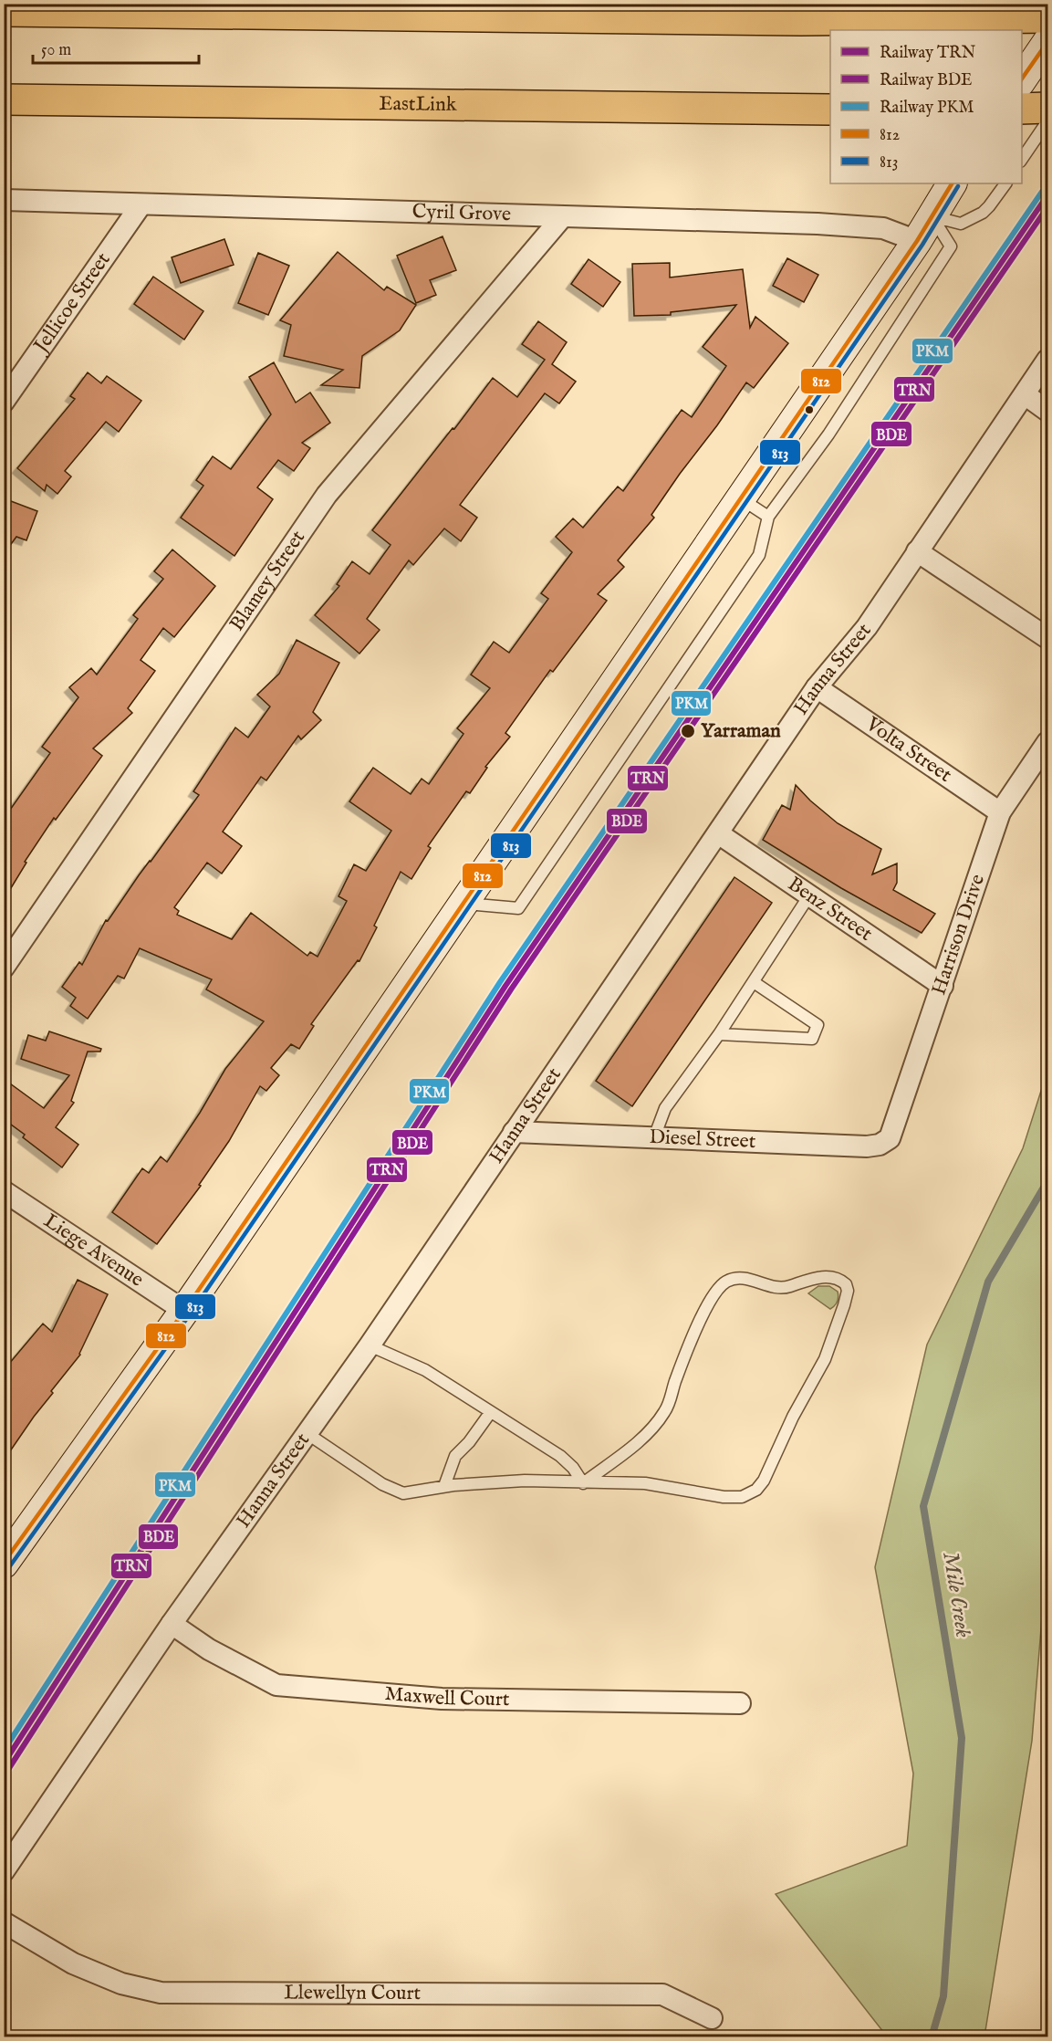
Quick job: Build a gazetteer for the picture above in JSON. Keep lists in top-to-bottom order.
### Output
{
  "streets": {
    "highway": ["EastLink"],
    "street": [
      "Cyril Grove",
      "Jellicoe Street",
      "Blamey Street",
      "Hanna Street",
      "Volta Street",
      "Benz Street",
      "Harrison Drive",
      "Diesel Street",
      "Liege Avenue",
      "Maxwell Court",
      "Llewellyn Court"
    ]
  },
  "crossings": [
    ["Cyril Grove", "Jellicoe Street"],
    ["Cyril Grove", "Blamey Street"],
    ["Hanna Street", "Volta Street"],
    ["Hanna Street", "Benz Street"],
    ["Hanna Street", "Diesel Street"],
    ["Hanna Street", "Maxwell Court"],
    ["Volta Street", "Harrison Drive"],
    ["Benz Street", "Harrison Drive"],
    ["Harrison Drive", "Diesel Street"]
  ],
  "water": ["Mile Creek"],
  "places": ["Yarraman"],
  "lines": [
    "transit line 812",
    "transit line 813",
    "rail line PKM",
    "rail line TRN",
    "rail line BDE"
  ],
  "legend": [
    "Railway TRN",
    "Railway BDE",
    "Railway PKM",
    "812",
    "813"
  ],
  "scale_bar": "50 m"
}
